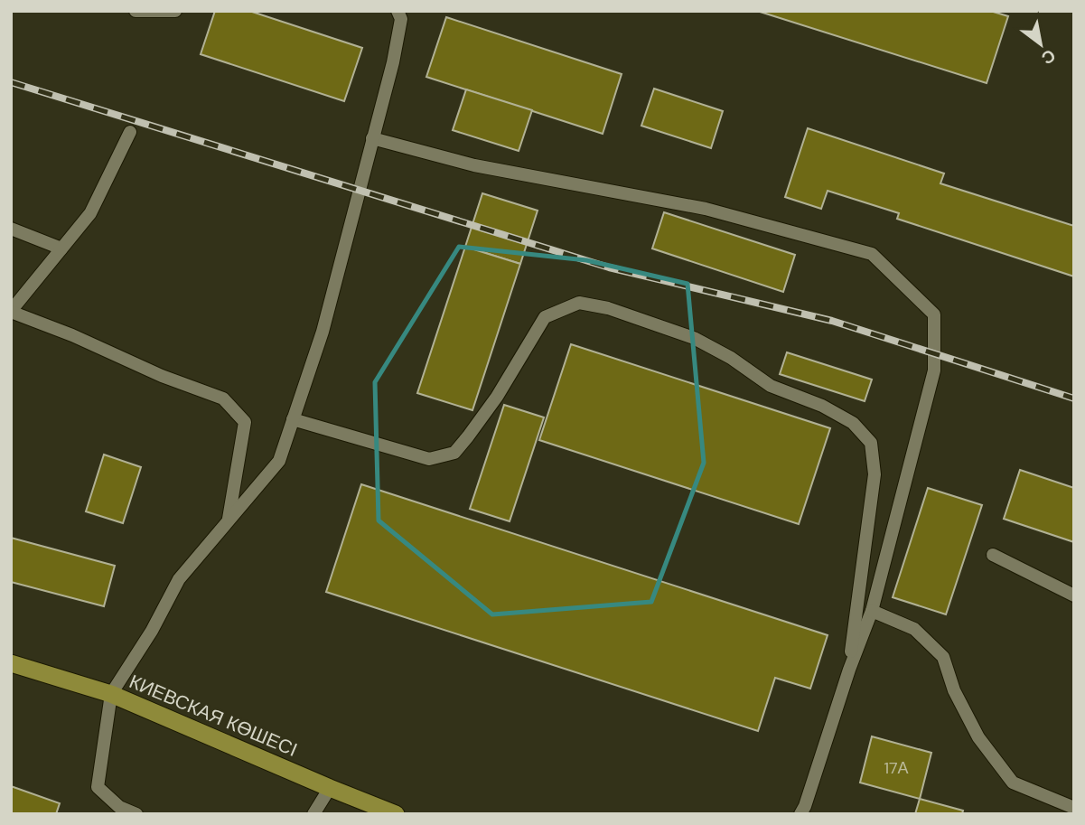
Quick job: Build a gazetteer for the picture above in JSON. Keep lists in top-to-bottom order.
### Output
{
  "streets": {
    "highway": ["КИЕВСКАЯ КӨШЕСІ"]
  },
  "house_numbers": ["17А"],
  "north": "bottom right"
}
